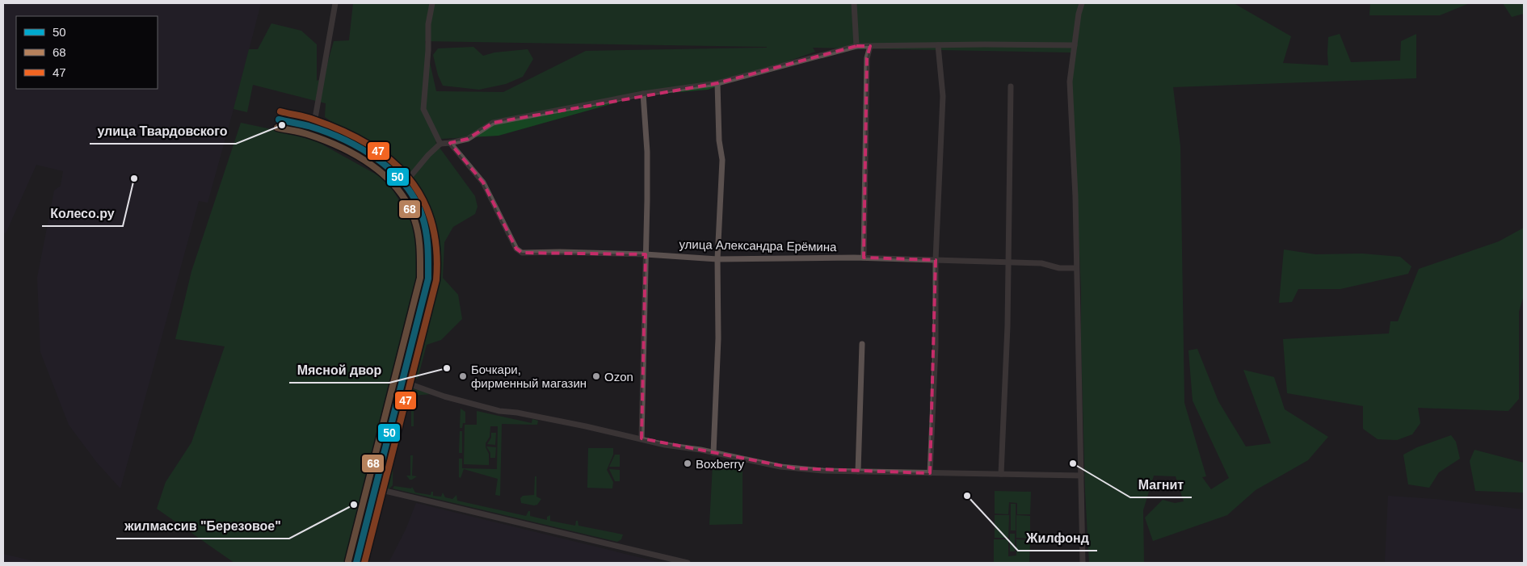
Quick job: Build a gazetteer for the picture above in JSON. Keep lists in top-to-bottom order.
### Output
{
  "streets": {
    "street": ["улица Александра Ерёмина"]
  },
  "places": [
    "улица Твардовского",
    "Колесо.ру",
    "Мясной двор",
    "Бочкари, фирменный магазин",
    "Ozon",
    "Boxberry",
    "Магнит",
    "Жилфонд",
    "жилмассив \"Березовое\""
  ],
  "lines": ["transit line 47", "transit line 50", "transit line 68"],
  "legend": ["50", "68", "47"]
}
